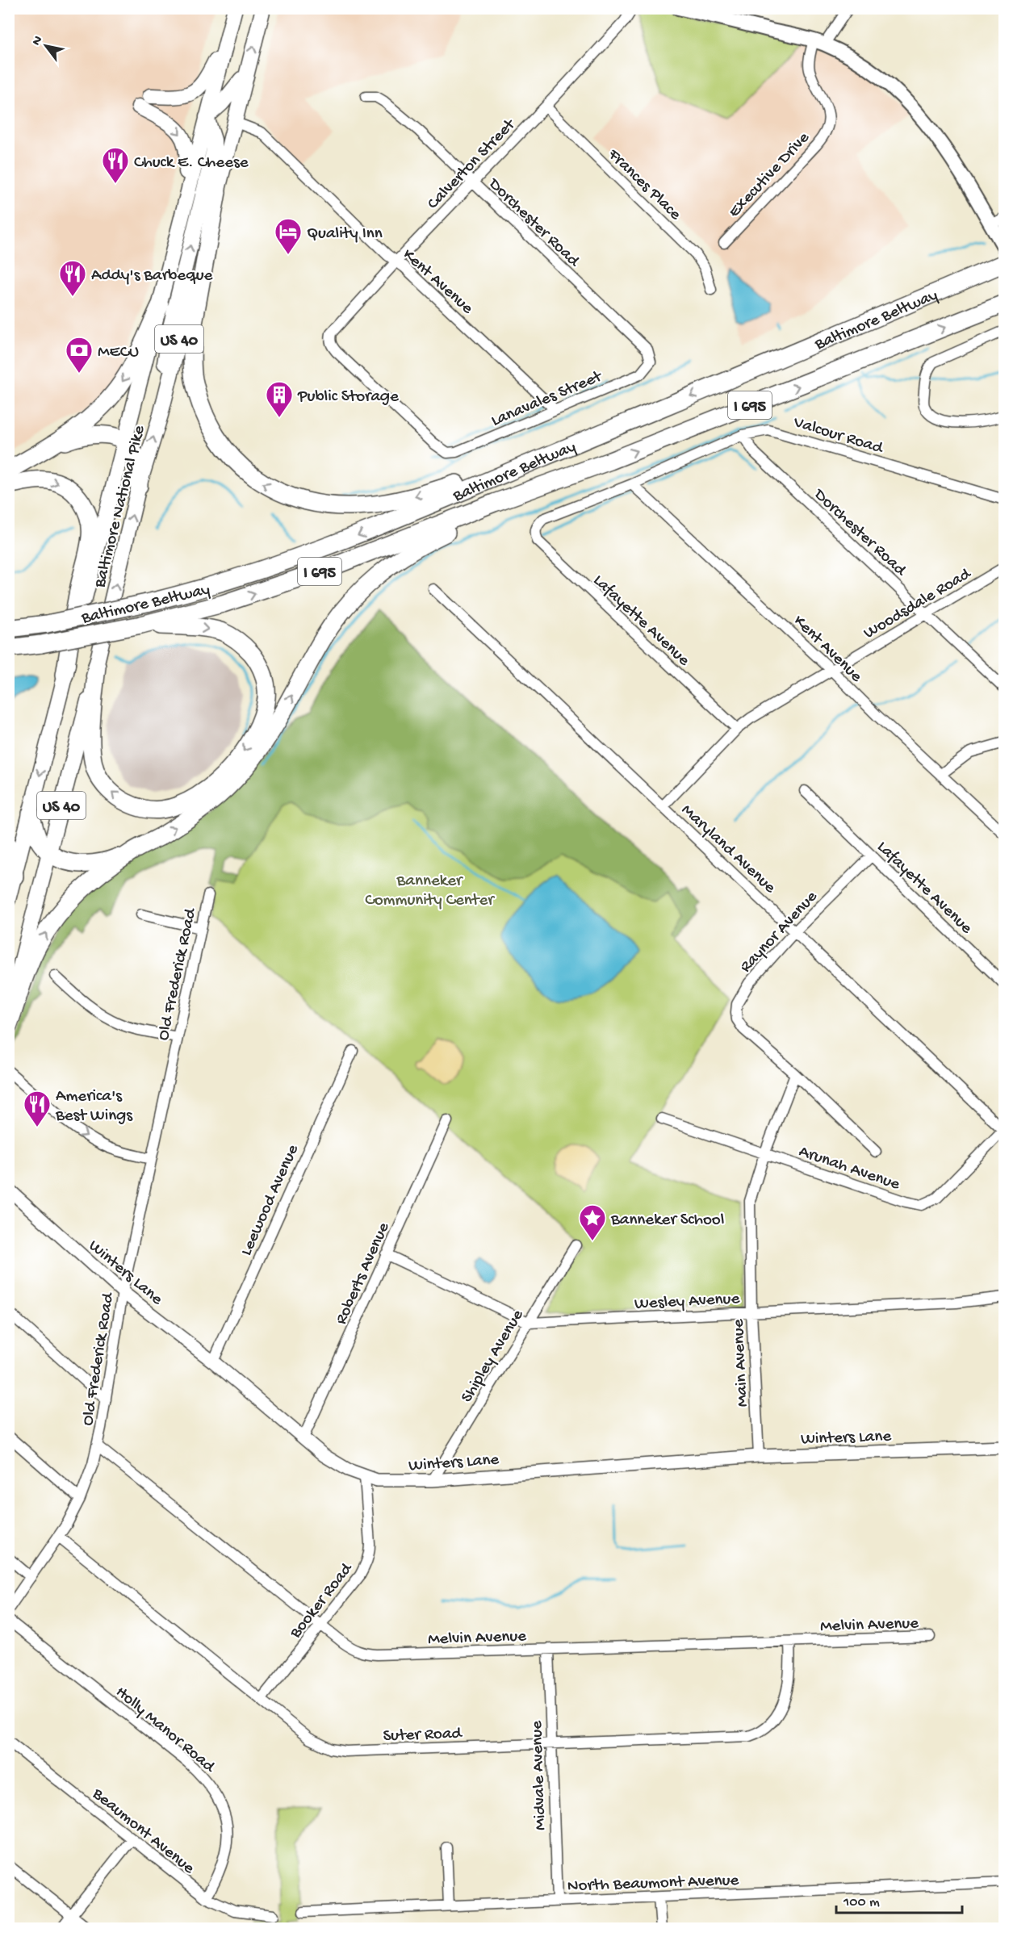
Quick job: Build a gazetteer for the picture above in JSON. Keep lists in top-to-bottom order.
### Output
{
  "streets": {
    "highway": ["Baltimore Beltway", "I 695"],
    "main road": ["US 40", "Baltimore National Pike"],
    "street": [
      "Calverton Street",
      "Executive Drive",
      "Frances Place",
      "Dorchester Road",
      "Kent Avenue",
      "Lanavales Street",
      "Valcour Road",
      "Woodsdale Road",
      "Lafayette Avenue",
      "Maryland Avenue",
      "Raynor Avenue",
      "Old Frederick Road",
      "Arunah Avenue",
      "Leewood Avenue",
      "Winters Lane",
      "Roberts Avenue",
      "Wesley Avenue",
      "Shipley Avenue",
      "Main Avenue",
      "Booker Road",
      "Melvin Avenue",
      "Holly Manor Road",
      "Suter Road",
      "Midvale Avenue",
      "Beaumont Avenue",
      "North Beaumont Avenue"
    ]
  },
  "crossings": [
    ["Calverton Street", "Frances Place"],
    ["Calverton Street", "Dorchester Road"],
    ["Calverton Street", "Kent Avenue"],
    ["Calverton Street", "Lanavales Street"],
    ["Dorchester Road", "Lanavales Street"],
    ["Dorchester Road", "Valcour Road"],
    ["Dorchester Road", "Woodsdale Road"],
    ["Kent Avenue", "Lanavales Street"],
    ["Kent Avenue", "Valcour Road"],
    ["Kent Avenue", "Baltimore National Pike"],
    ["Kent Avenue", "Woodsdale Road"],
    ["Valcour Road", "Lafayette Avenue"],
    ["Woodsdale Road", "Lafayette Avenue"],
    ["Woodsdale Road", "Maryland Avenue"],
    ["Lafayette Avenue", "Raynor Avenue"],
    ["Maryland Avenue", "Raynor Avenue"],
    ["Maryland Avenue", "Arunah Avenue"],
    ["Raynor Avenue", "Main Avenue"],
    ["Old Frederick Road", "Winters Lane"],
    ["Old Frederick Road", "Melvin Avenue"],
    ["Old Frederick Road", "Suter Road"],
    ["Arunah Avenue", "Main Avenue"],
    ["Leewood Avenue", "Winters Lane"],
    ["Winters Lane", "Roberts Avenue"],
    ["Winters Lane", "Shipley Avenue"],
    ["Winters Lane", "Main Avenue"],
    ["Winters Lane", "Booker Road"],
    ["Roberts Avenue", "Wesley Avenue"],
    ["Wesley Avenue", "Shipley Avenue"],
    ["Wesley Avenue", "Main Avenue"],
    ["Booker Road", "Melvin Avenue"],
    ["Booker Road", "Suter Road"],
    ["Melvin Avenue", "Suter Road"],
    ["Melvin Avenue", "Midvale Avenue"],
    ["Holly Manor Road", "Beaumont Avenue"],
    ["Suter Road", "Midvale Avenue"],
    ["Midvale Avenue", "North Beaumont Avenue"]
  ],
  "parks": ["Banneker Community Center"],
  "places": {
    "restaurant": ["Chuck E. Cheese", "Addy's Barbeque", "America's Best Wings"],
    "hotel": ["Quality Inn"],
    "bank": ["MECU"],
    "building": ["Public Storage"],
    "place": ["Banneker School"]
  },
  "scale_bar": "100 m",
  "north": "top left"
}
